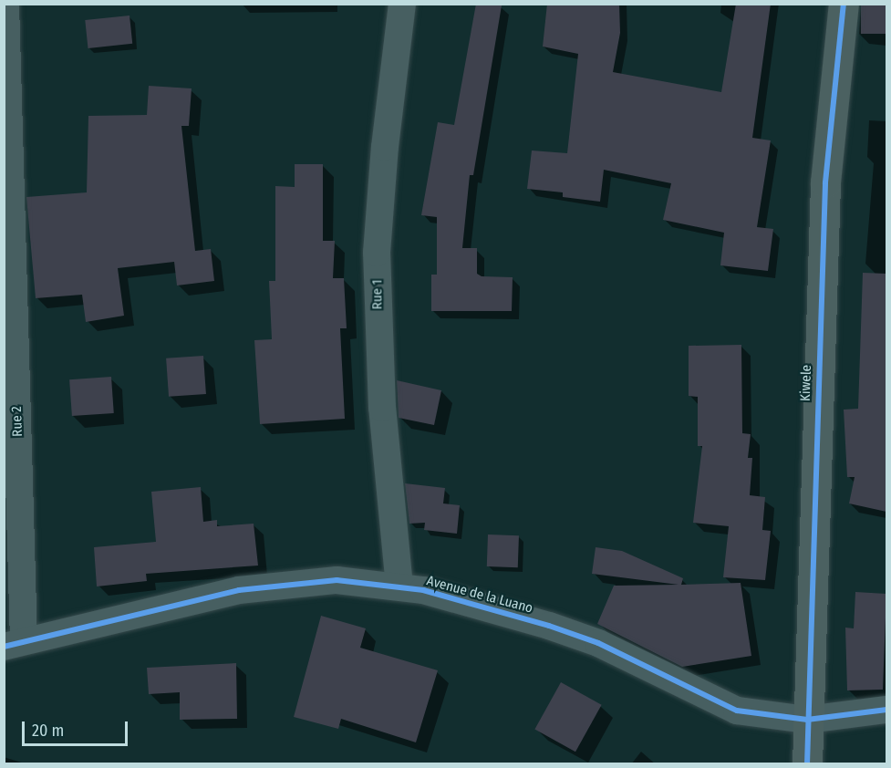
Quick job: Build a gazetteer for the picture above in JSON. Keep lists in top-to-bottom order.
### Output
{
  "streets": {
    "street": [
      "Rue 1",
      "Kiwele",
      "Rue 2",
      "Avenue de la Luano"
    ]
  },
  "crossings": [
    ["Rue 1", "Avenue de la Luano"],
    ["Kiwele", "Avenue de la Luano"],
    ["Rue 2", "Avenue de la Luano"]
  ],
  "scale_bar": "20 m"
}
